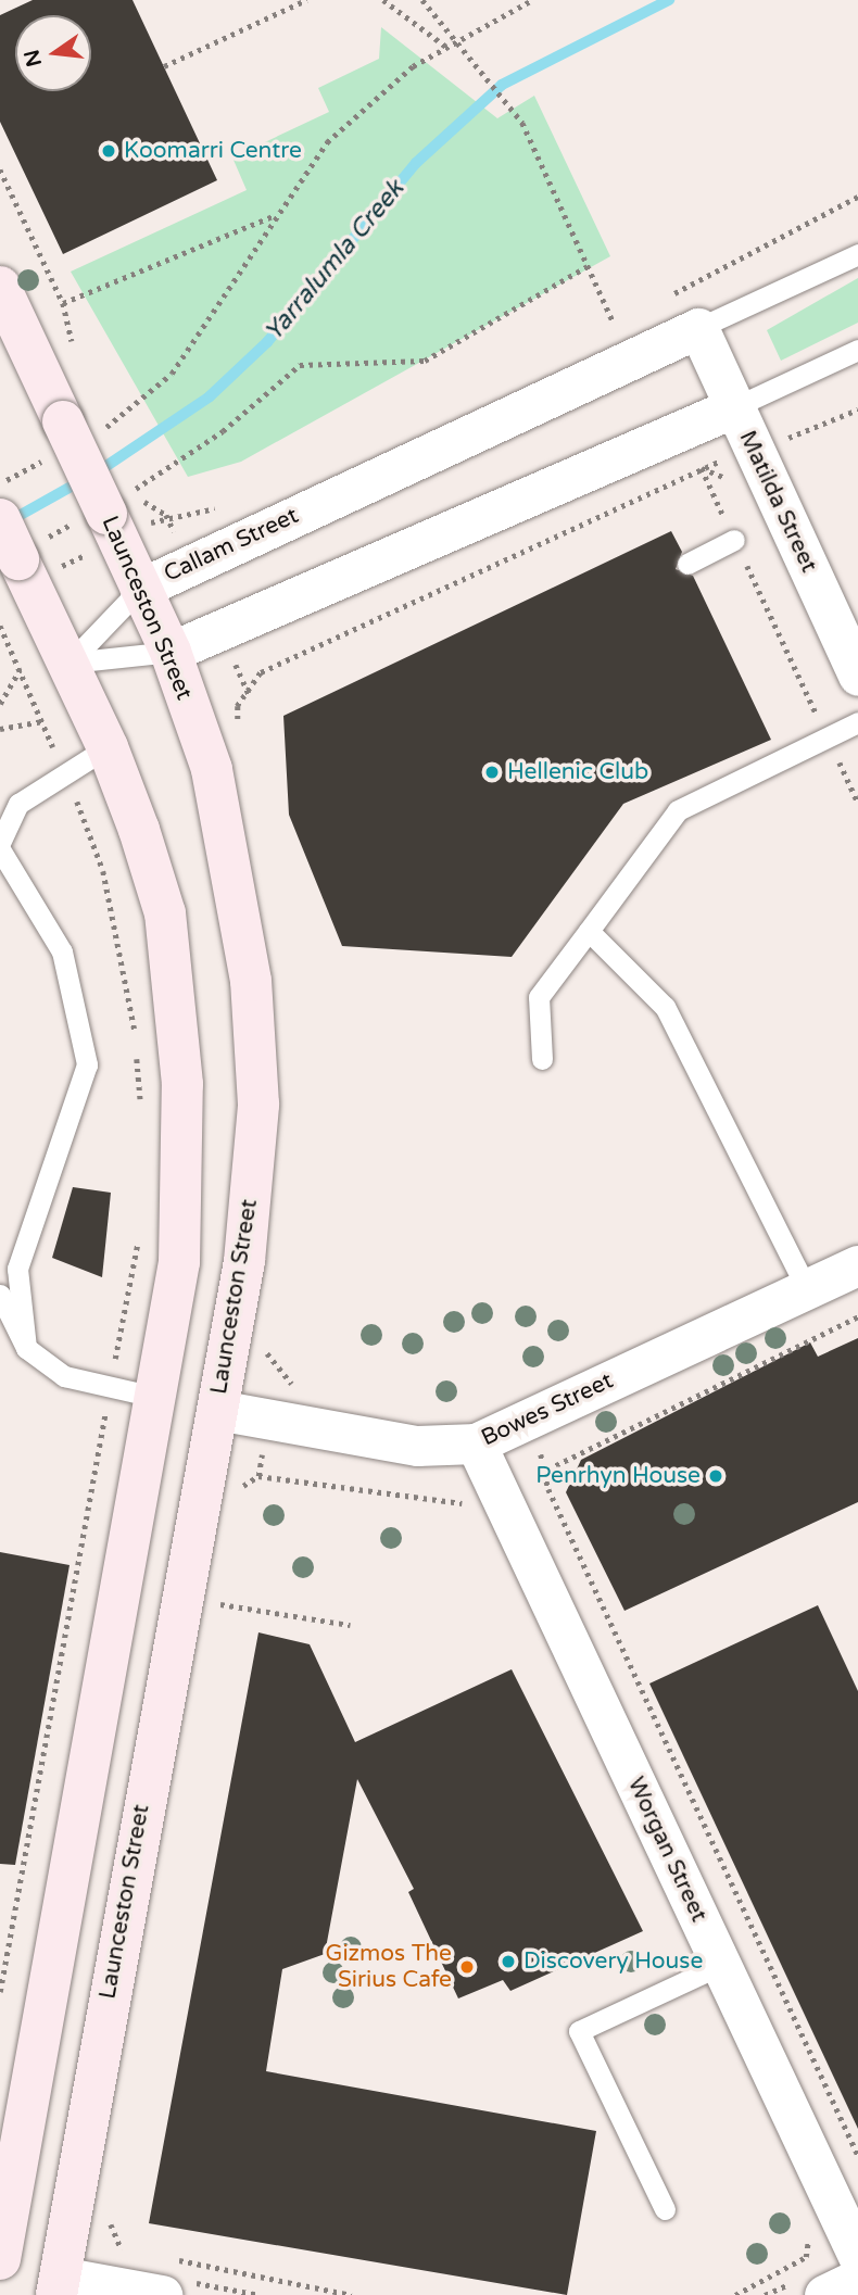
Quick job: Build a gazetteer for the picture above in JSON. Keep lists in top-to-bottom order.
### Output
{
  "streets": {
    "main road": ["Launceston Street"],
    "street": [
      "Matilda Street",
      "Callam Street",
      "Bowes Street",
      "Worgan Street"
    ]
  },
  "crossings": [
    ["Matilda Street", "Callam Street"],
    ["Callam Street", "Launceston Street"],
    ["Launceston Street", "Bowes Street"],
    ["Bowes Street", "Worgan Street"]
  ],
  "water": ["Yarralumla Creek"],
  "places": [
    "Koomarri Centre",
    "Hellenic Club",
    "Penrhyn House",
    "Discovery House",
    "Gizmos The Sirius Cafe"
  ],
  "north": "left"
}
